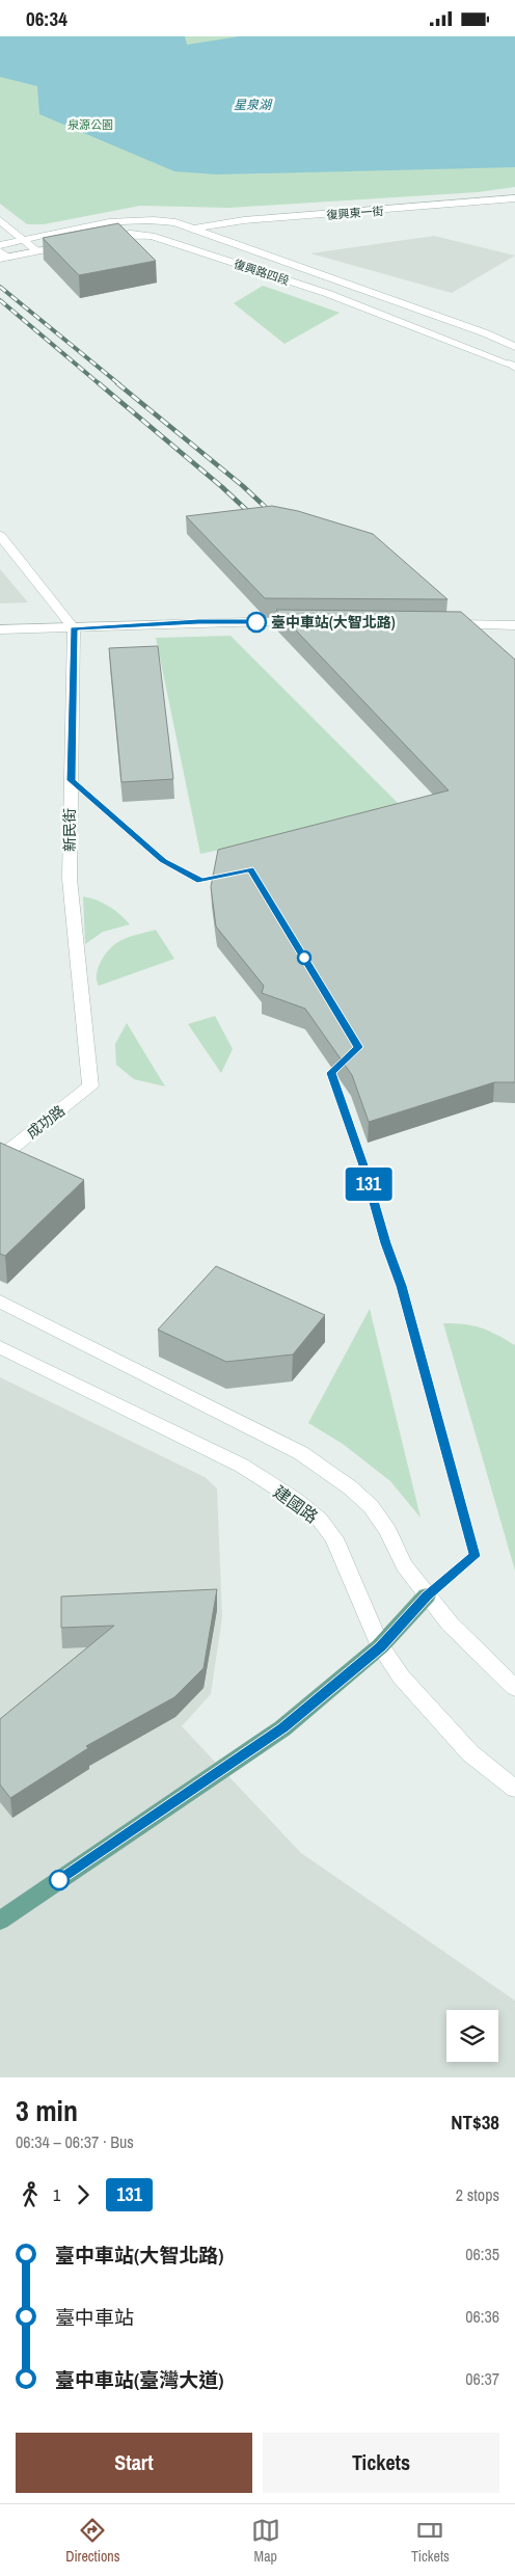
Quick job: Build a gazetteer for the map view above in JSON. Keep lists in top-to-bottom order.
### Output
{
  "streets": {
    "street": [
      "復興東一街",
      "復興路四段",
      "新民街",
      "成功路",
      "建國路"
    ]
  },
  "crossings": [
    ["復興東一街", "復興路四段"],
    ["新民街", "成功路"]
  ],
  "water": ["星泉湖"],
  "parks": ["泉源公園"],
  "places": ["臺中車站(大智北路)"],
  "lines": ["bus line 131"],
  "page": {
    "status": "06:34",
    "on_map": "131",
    "heading": ["3 min", "06:34 – 06:37 · Bus", "NT$38"],
    "legs": ["1", "131", "2 stops"],
    "list": [
      {
        "name": "臺中車站(大智北路)",
        "value": "06:35"
      },
      {
        "name": "臺中車站",
        "value": "06:36"
      },
      {
        "name": "臺中車站(臺灣大道)",
        "value": "06:37"
      }
    ],
    "buttons": ["Start", "Tickets"],
    "tabs": ["Directions", "Map", "Tickets"]
  }
}
